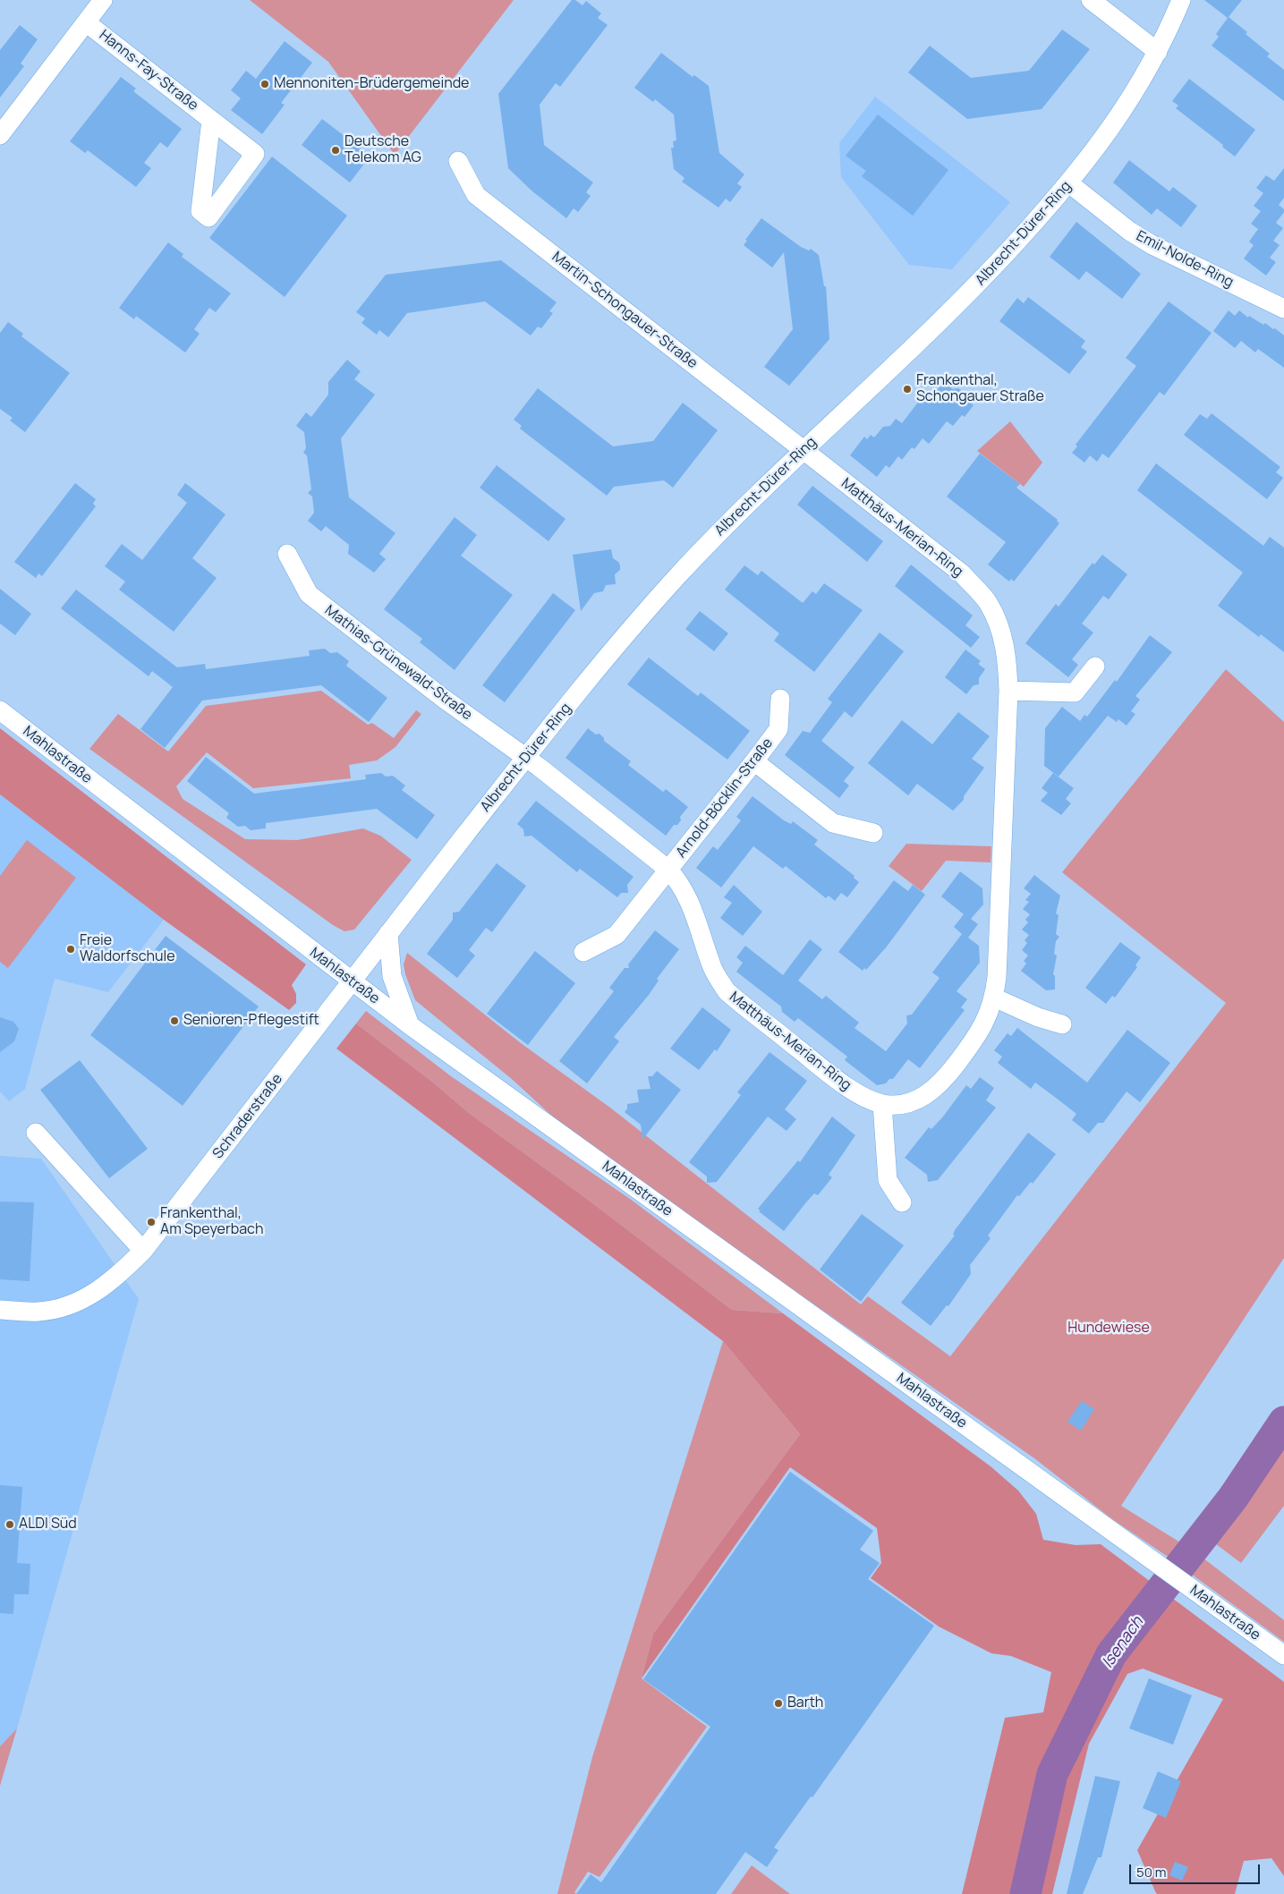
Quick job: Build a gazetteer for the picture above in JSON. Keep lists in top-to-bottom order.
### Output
{
  "streets": {
    "street": [
      "Hanns-Fay-Straße",
      "Albrecht-Dürer-Ring",
      "Emil-Nolde-Ring",
      "Martin-Schongauer-Straße",
      "Matthäus-Merian-Ring",
      "Mathias-Grünewald-Straße",
      "Mahlastraße",
      "Arnold-Böcklin-Straße",
      "Schraderstraße"
    ]
  },
  "crossings": [
    ["Albrecht-Dürer-Ring", "Emil-Nolde-Ring"],
    ["Albrecht-Dürer-Ring", "Martin-Schongauer-Straße"],
    ["Albrecht-Dürer-Ring", "Matthäus-Merian-Ring"],
    ["Albrecht-Dürer-Ring", "Mathias-Grünewald-Straße"],
    ["Albrecht-Dürer-Ring", "Mahlastraße"],
    ["Albrecht-Dürer-Ring", "Schraderstraße"],
    ["Martin-Schongauer-Straße", "Matthäus-Merian-Ring"],
    ["Matthäus-Merian-Ring", "Mathias-Grünewald-Straße"],
    ["Matthäus-Merian-Ring", "Arnold-Böcklin-Straße"],
    ["Mahlastraße", "Schraderstraße"]
  ],
  "water": ["Isenach"],
  "parks": ["Hundewiese"],
  "places": [
    "Mennoniten-Brüdergemeinde",
    "Deutsche Telekom AG",
    "Frankenthal, Schongauer Straße",
    "Freie Waldorfschule",
    "Senioren-Pflegestift",
    "Frankenthal, Am Speyerbach",
    "ALDI Süd",
    "Barth"
  ],
  "scale_bar": "50 m"
}
